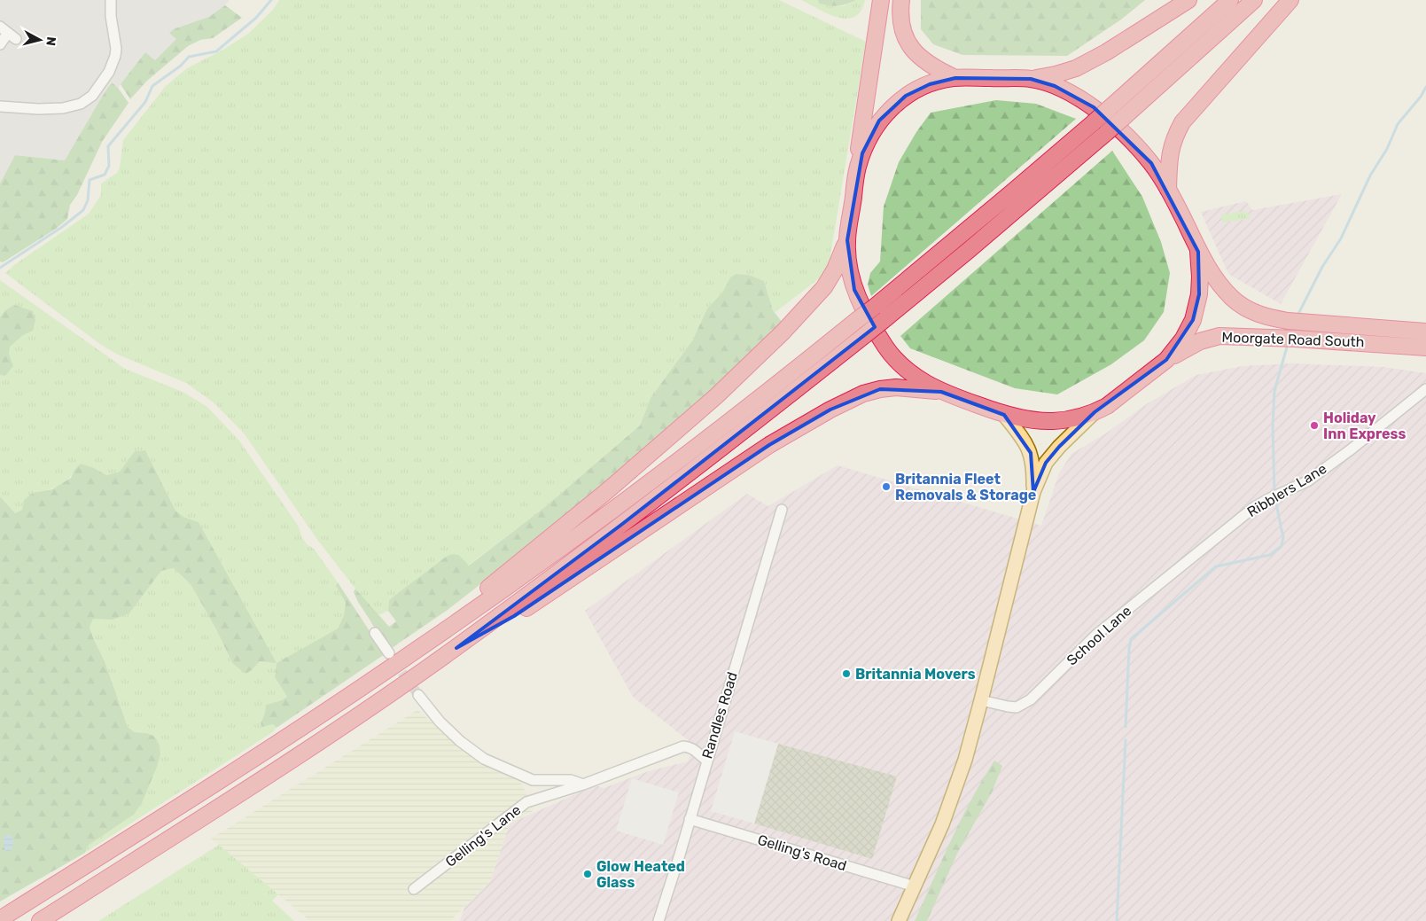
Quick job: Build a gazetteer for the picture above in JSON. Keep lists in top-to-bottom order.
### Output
{
  "streets": {
    "highway": ["Moorgate Road South"],
    "street": [
      "Ribblers Lane",
      "School Lane",
      "Randles Road",
      "Gelling's Lane",
      "Gelling's Road"
    ]
  },
  "crossings": [
    ["Ribblers Lane", "School Lane"],
    ["Randles Road", "Gelling's Lane"],
    ["Randles Road", "Gelling's Road"]
  ],
  "places": [
    "Holiday Inn Express",
    "Britannia Fleet Removals & Storage",
    "Britannia Movers",
    "Glow Heated Glass"
  ],
  "north": "right"
}
